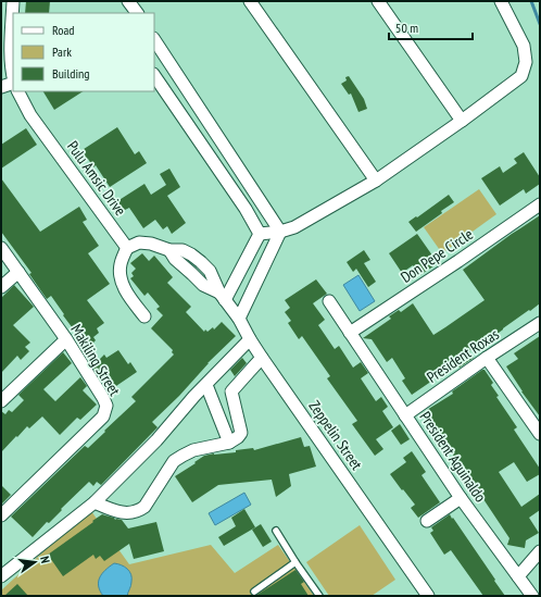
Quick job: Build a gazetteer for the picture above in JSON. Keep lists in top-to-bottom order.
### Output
{
  "streets": {
    "street": [
      "Pulu Amsic Drive",
      "Don Pepe Circle",
      "President Roxas",
      "Makiling Street",
      "Zeppelin Street",
      "President Aguinaldo"
    ]
  },
  "crossings": [
    ["Pulu Amsic Drive", "Zeppelin Street"],
    ["Don Pepe Circle", "President Aguinaldo"],
    ["President Roxas", "President Aguinaldo"]
  ],
  "legend": ["Road", "Park", "Building"],
  "scale_bar": "50 m",
  "north": "right"
}
